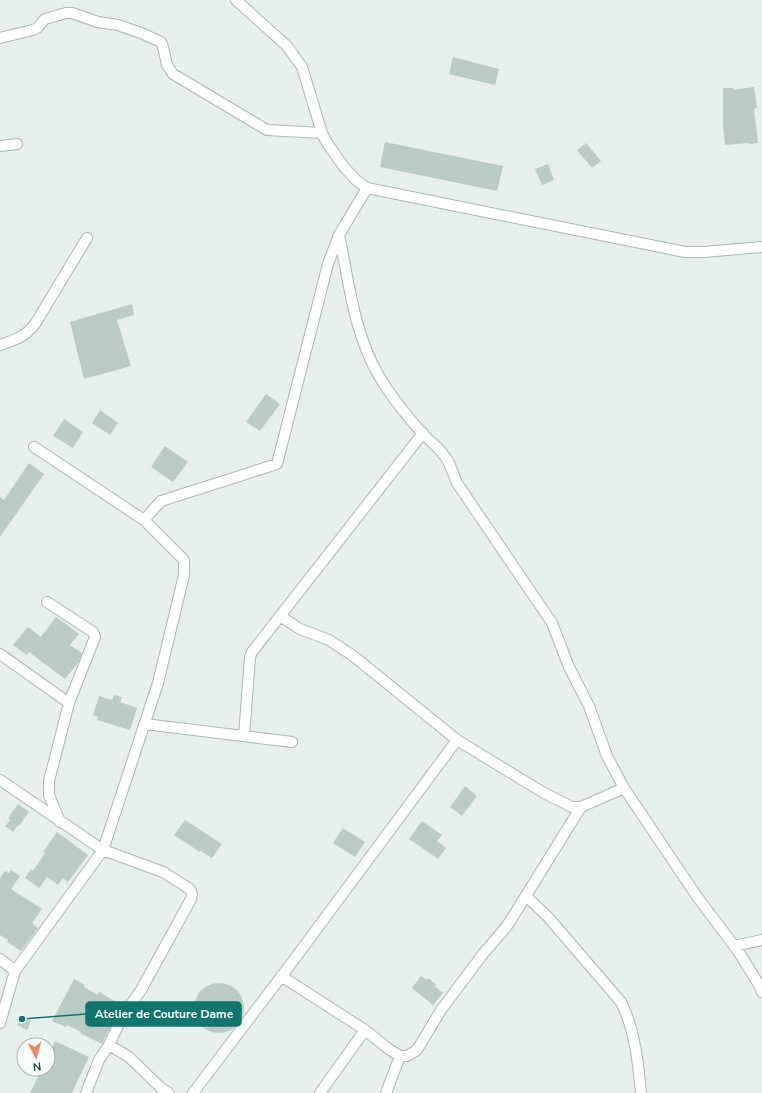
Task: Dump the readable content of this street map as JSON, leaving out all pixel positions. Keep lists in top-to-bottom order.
{
  "places": ["Atelier de Couture Dame"],
  "north": "bottom"
}
